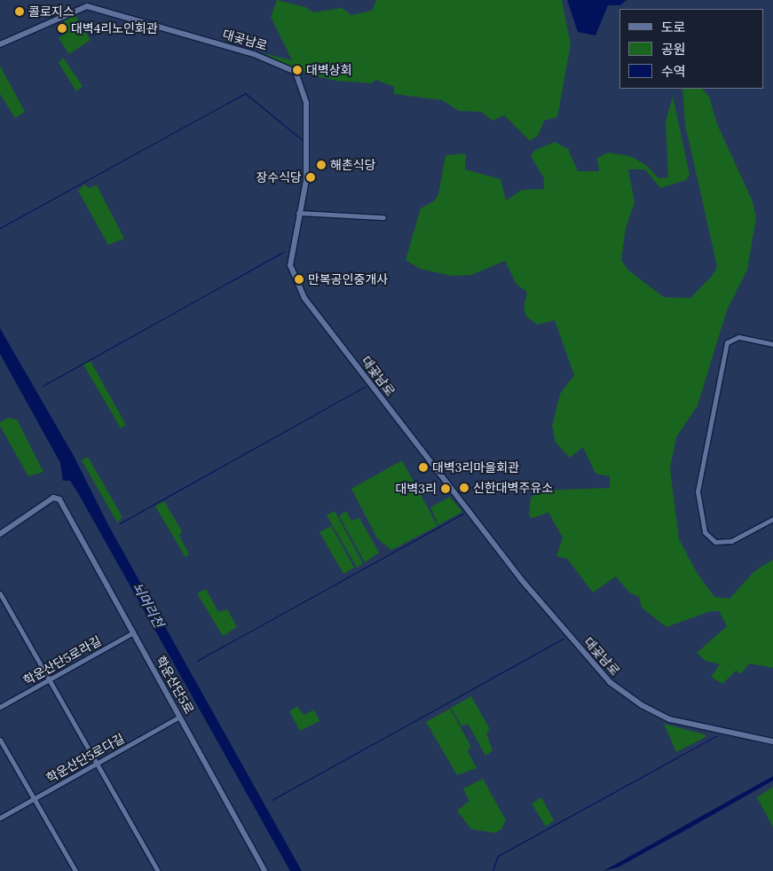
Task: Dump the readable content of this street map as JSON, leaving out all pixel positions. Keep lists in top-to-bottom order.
{
  "streets": {
    "street": [
      "대곶남로",
      "학운산단5로라길",
      "학운산단5로",
      "학운산단5로다길"
    ]
  },
  "crossings": [
    ["학운산단5로라길", "학운산단5로"],
    ["학운산단5로", "학운산단5로다길"]
  ],
  "water": ["뇌머리천"],
  "places": [
    "콜로지스",
    "대벽4리노인회관",
    "대벽상회",
    "해촌식당",
    "장수식당",
    "만복공인중개사",
    "대벽3리마을회관",
    "신한대벽주유소",
    "대벽3리"
  ],
  "legend": ["도로", "공원", "수역"]
}
